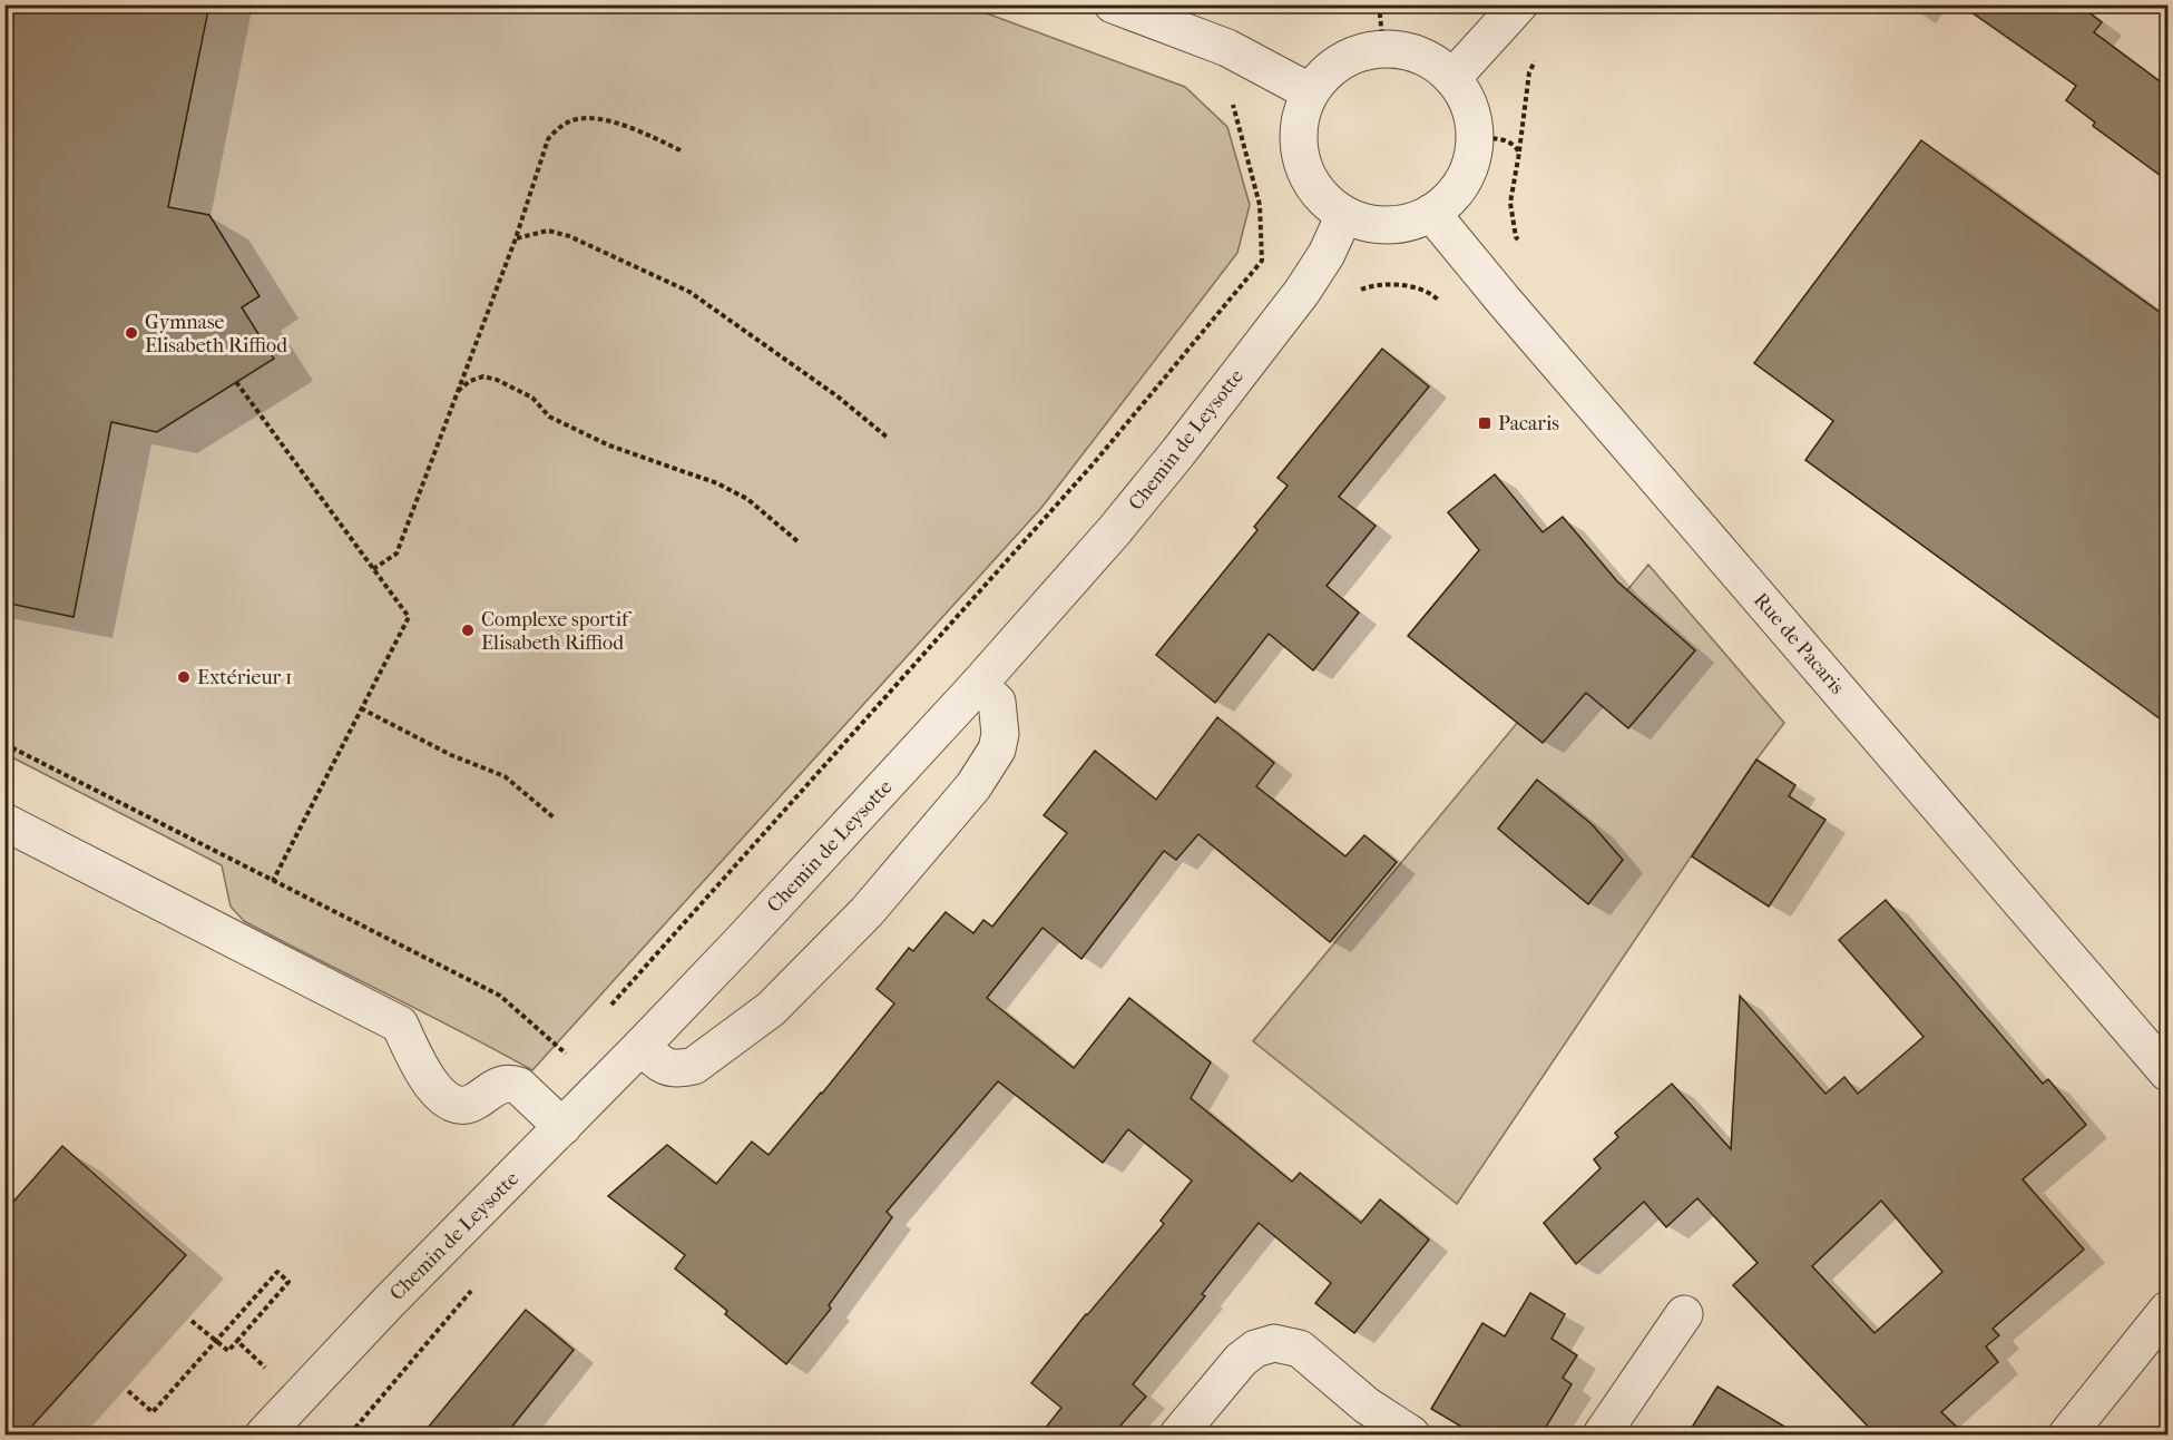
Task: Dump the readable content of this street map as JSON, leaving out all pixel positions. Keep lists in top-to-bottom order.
{
  "streets": {
    "street": ["Chemin de Leysotte", "Rue de Pacaris"]
  },
  "crossings": [
    ["Chemin de Leysotte", "Rue de Pacaris"]
  ],
  "places": {
    "other": ["Gymnase Elisabeth Riffiod", "Complexe sportif Elisabeth Riffiod", "Extérieur 1"],
    "transit": ["Pacaris"]
  }
}
